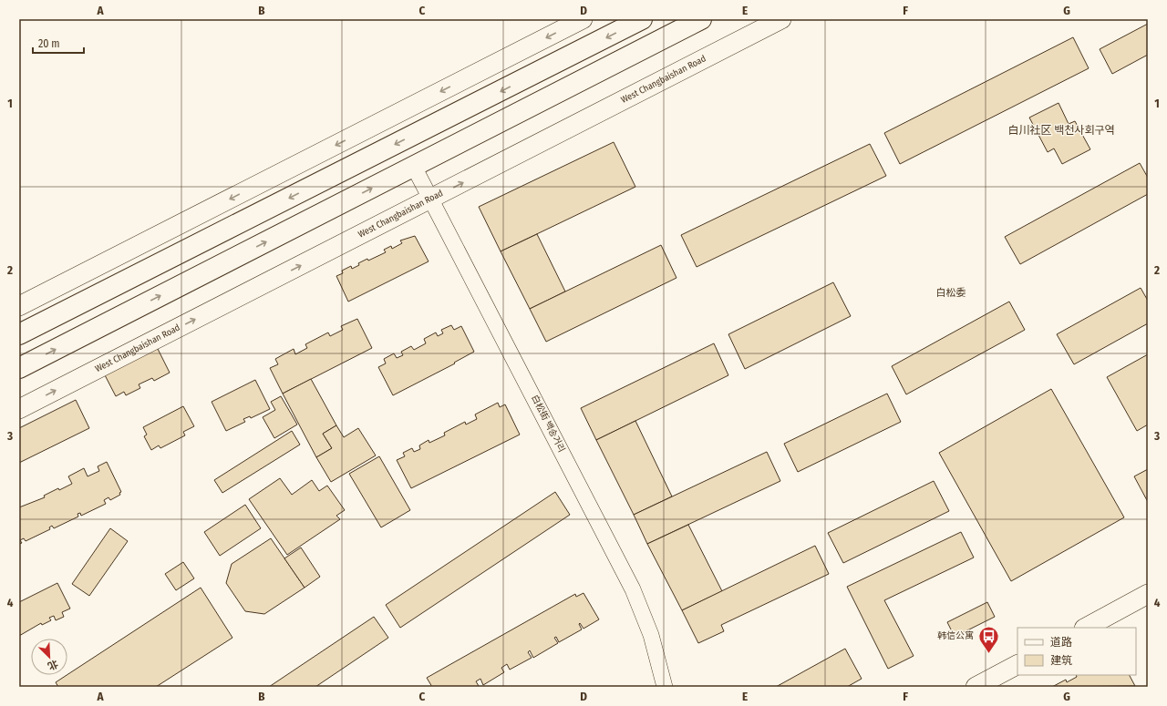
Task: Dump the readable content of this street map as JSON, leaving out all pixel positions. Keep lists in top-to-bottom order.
{
  "streets": {
    "street": ["West Changbaishan Road", "白松街 백송거리"]
  },
  "crossings": [
    ["West Changbaishan Road", "白松街 백송거리"]
  ],
  "districts": ["白川社区 백천사회구역", "白松委"],
  "places": {
    "bus stop": ["韩信公寓"]
  },
  "legend": ["道路", "建筑"],
  "scale_bar": "20 m",
  "north": "bottom right",
  "grid": {
    "columns": [
      "A",
      "B",
      "C",
      "D",
      "E",
      "F",
      "G"
    ],
    "rows": [
      "1",
      "2",
      "3",
      "4"
    ]
  }
}
